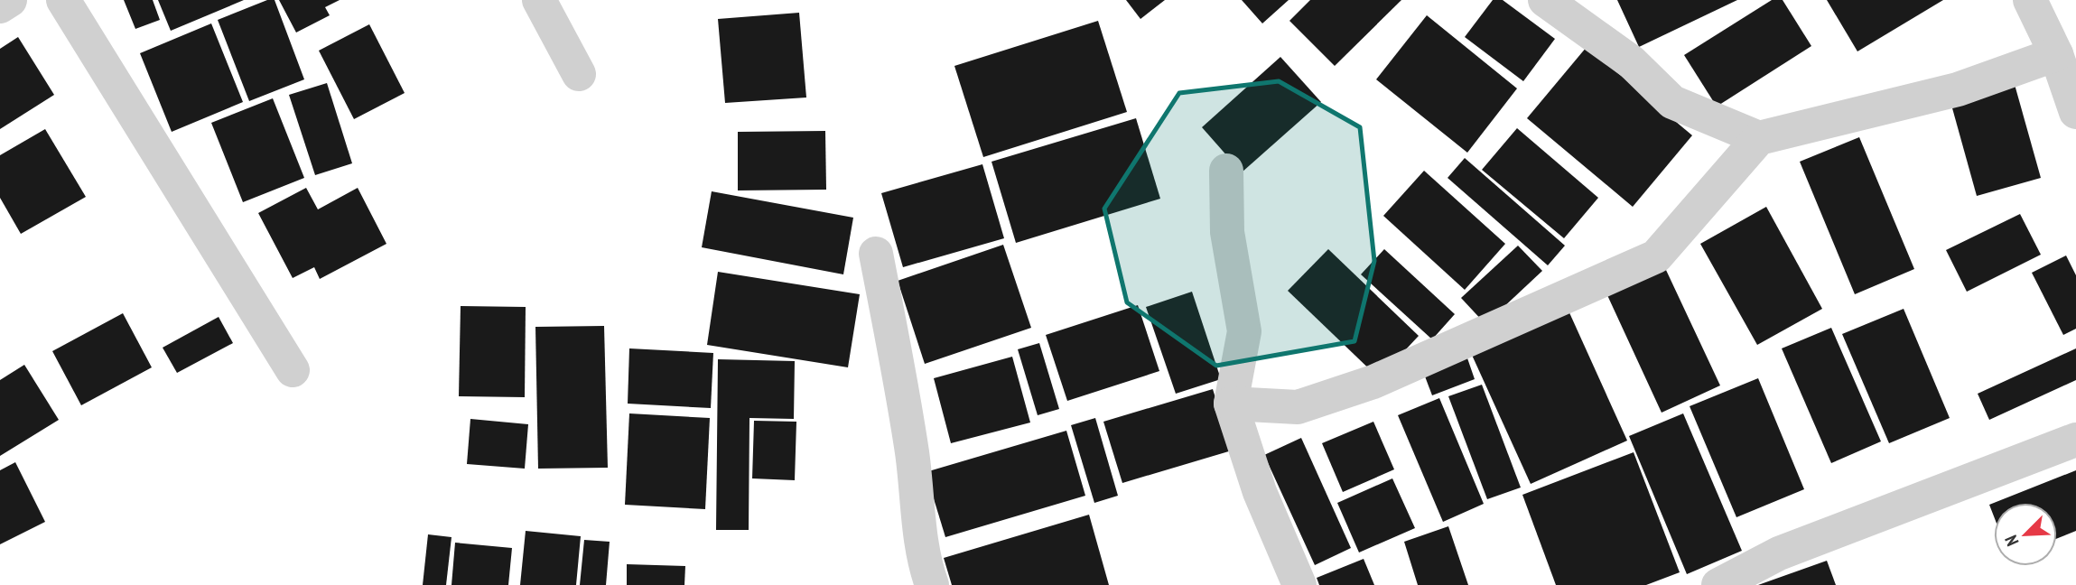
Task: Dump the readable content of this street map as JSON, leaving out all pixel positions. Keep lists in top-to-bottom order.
{
  "north": "bottom left"
}
